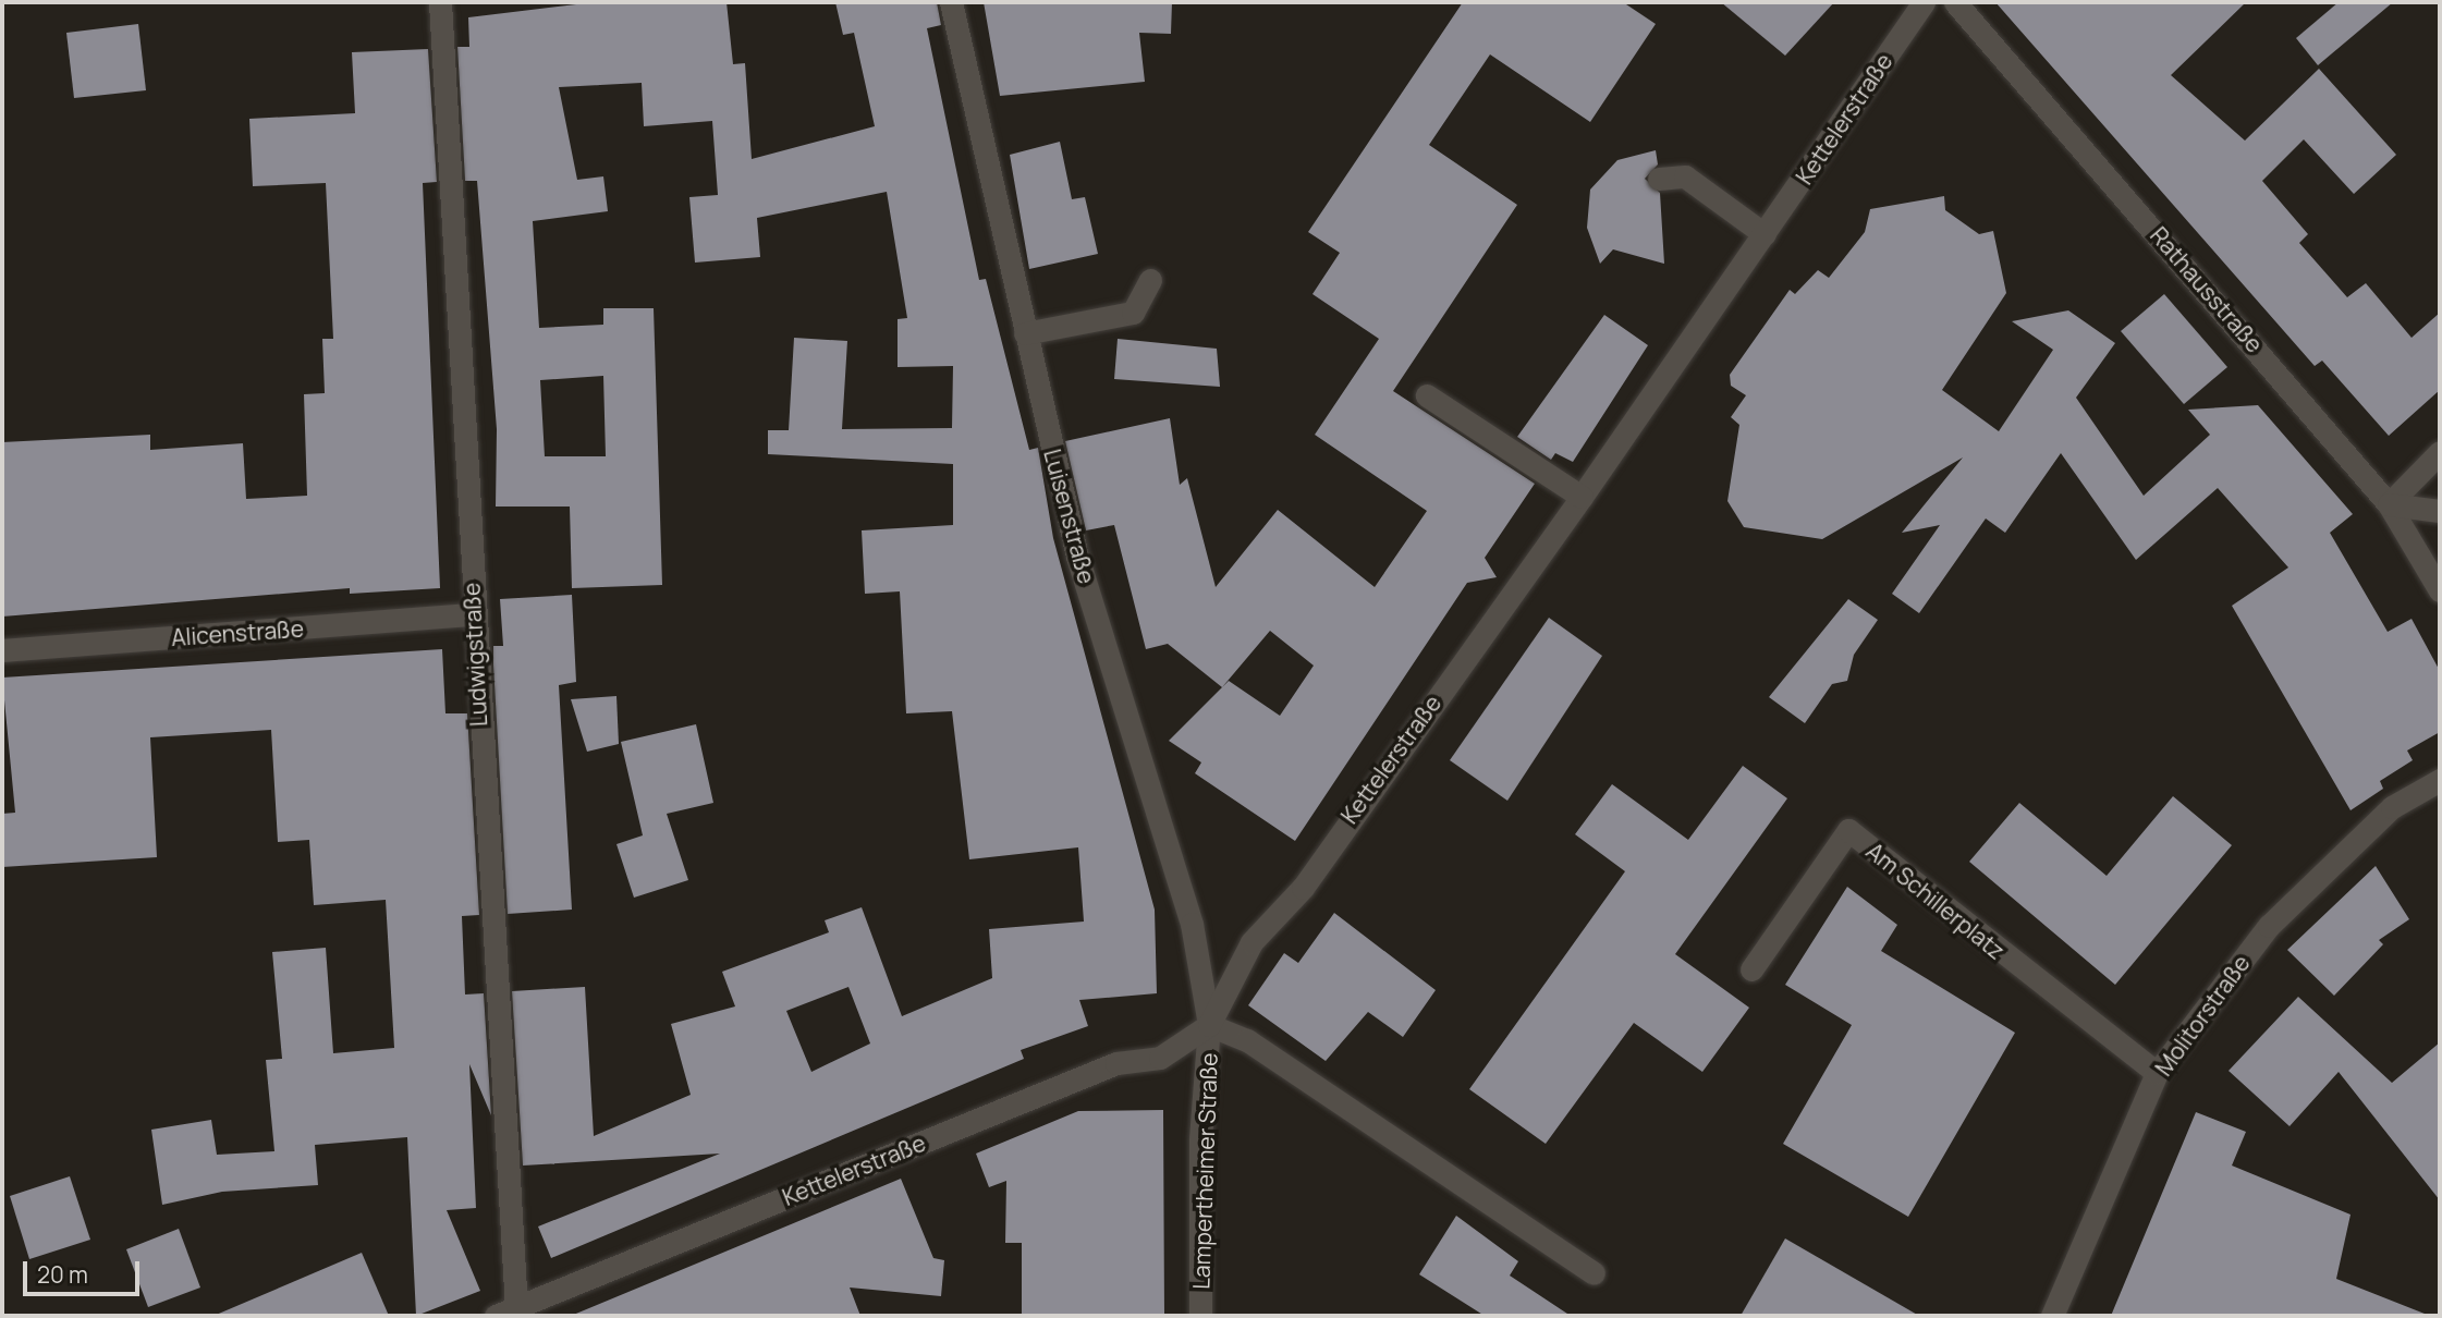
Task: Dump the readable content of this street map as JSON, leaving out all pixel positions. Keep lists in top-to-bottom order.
{
  "streets": {
    "street": [
      "Kettelerstraße",
      "Rathausstraße",
      "Luisenstraße",
      "Alicenstraße",
      "Ludwigstraße",
      "Am Schillerplatz",
      "Molitorstraße",
      "Lampertheimer Straße"
    ]
  },
  "crossings": [
    ["Kettelerstraße", "Luisenstraße"],
    ["Kettelerstraße", "Ludwigstraße"],
    ["Kettelerstraße", "Lampertheimer Straße"],
    ["Luisenstraße", "Lampertheimer Straße"],
    ["Alicenstraße", "Ludwigstraße"],
    ["Am Schillerplatz", "Molitorstraße"]
  ],
  "scale_bar": "20 m"
}
